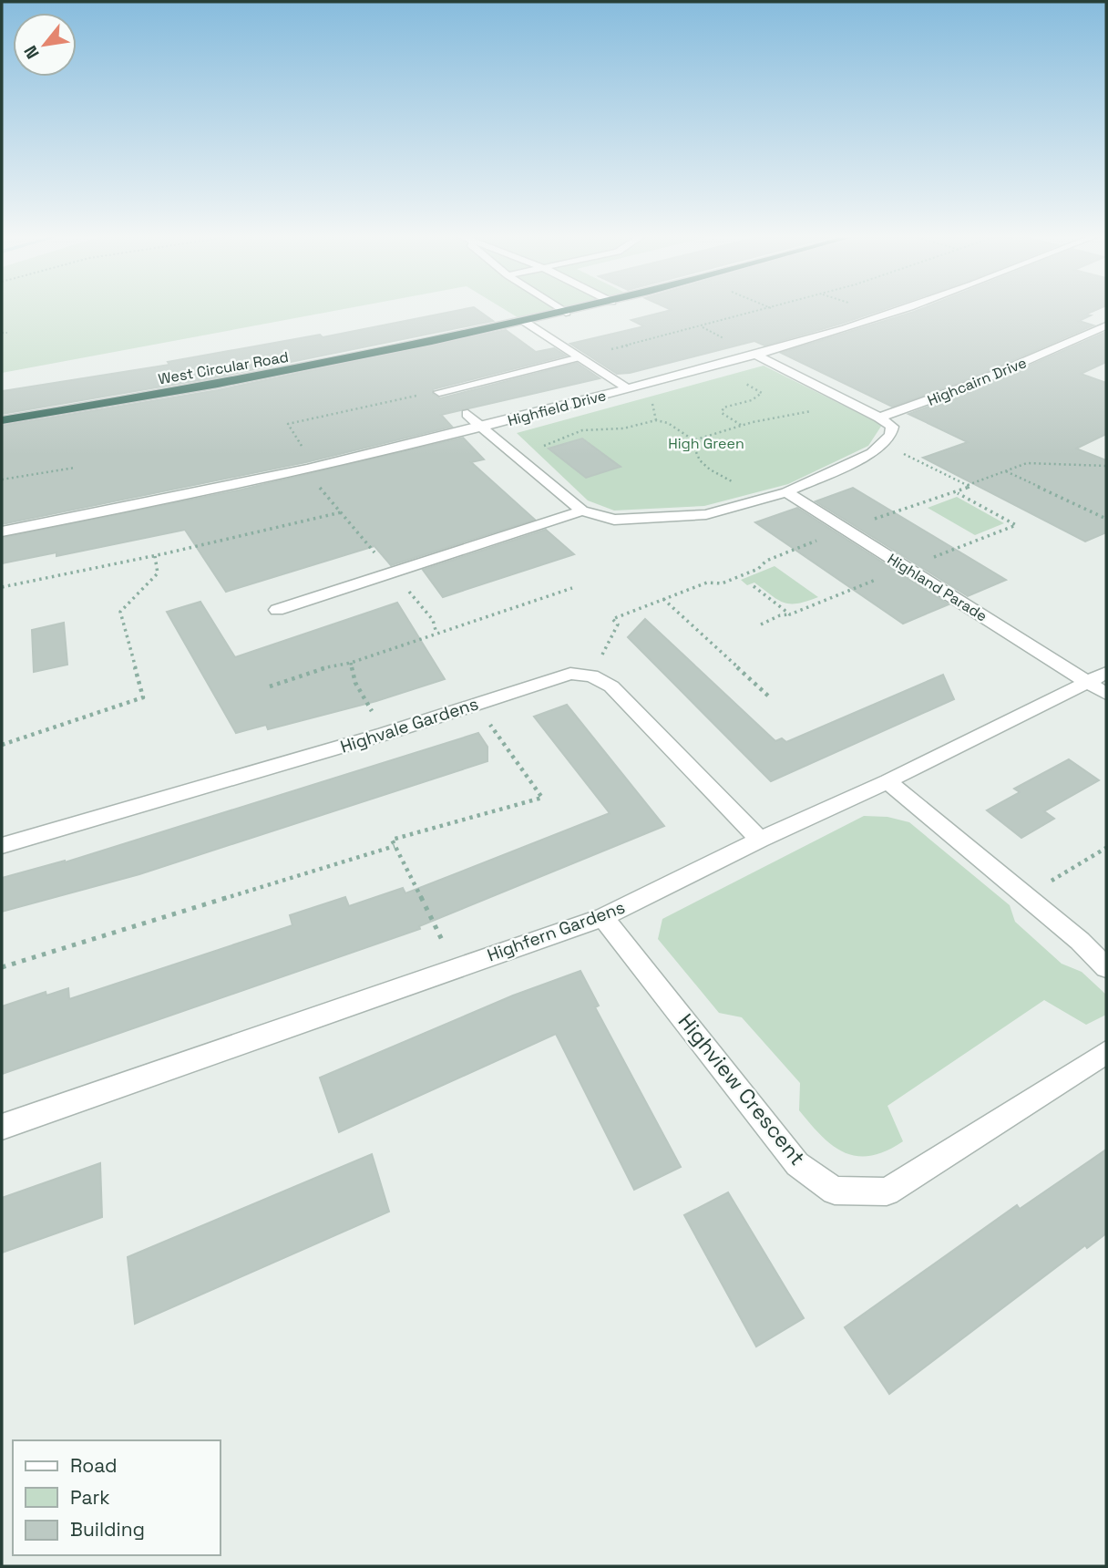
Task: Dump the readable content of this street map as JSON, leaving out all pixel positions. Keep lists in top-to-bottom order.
{
  "streets": {
    "highway": ["West Circular Road"],
    "street": [
      "Highcairn Drive",
      "Highfield Drive",
      "Highland Parade",
      "Highvale Gardens",
      "Highfern Gardens",
      "Highview Crescent"
    ]
  },
  "crossings": [
    ["Highland Parade", "Highfern Gardens"],
    ["Highfern Gardens", "Highview Crescent"]
  ],
  "parks": ["High Green"],
  "legend": ["Road", "Park", "Building"],
  "north": "bottom left"
}
